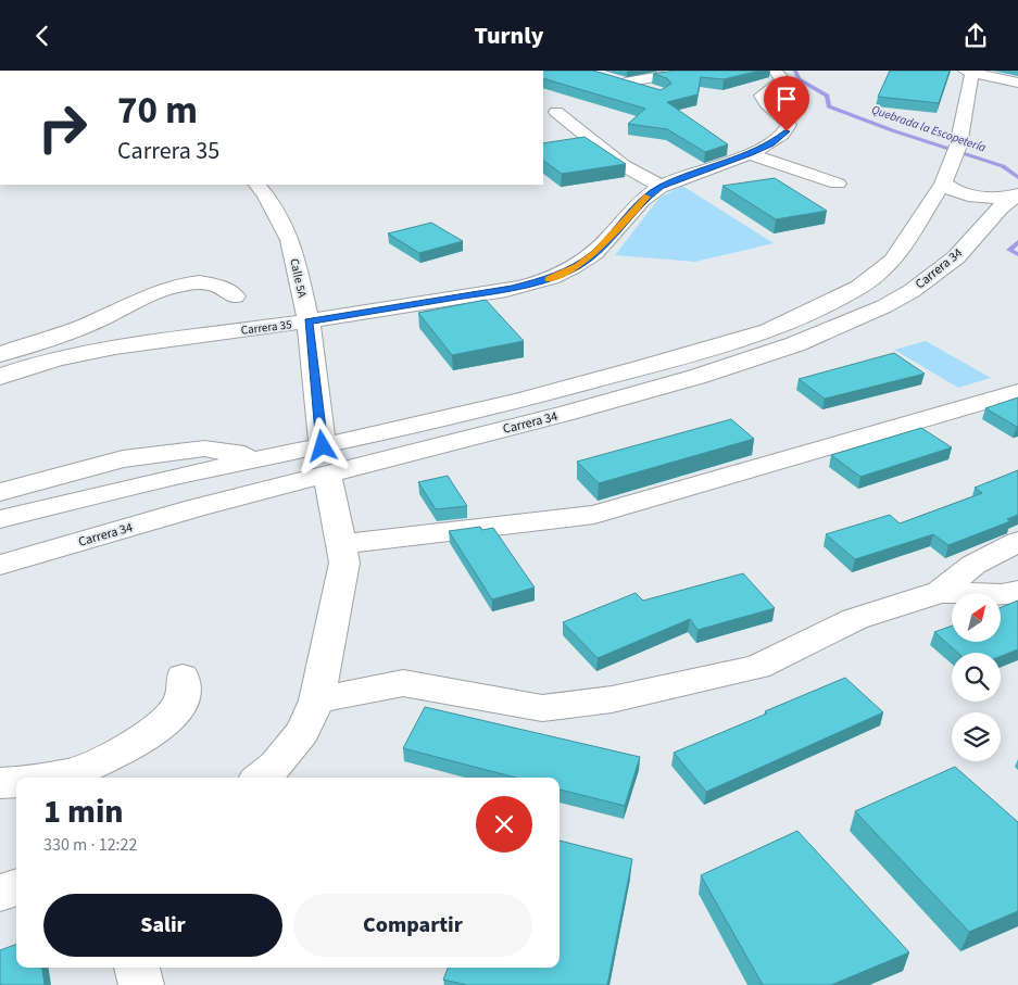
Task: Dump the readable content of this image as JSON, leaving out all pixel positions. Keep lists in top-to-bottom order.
{
  "streets": {
    "street": ["Carrera 34", "Calle 5A", "Carrera 35"]
  },
  "crossings": [
    ["Carrera 34", "Calle 5A"],
    ["Calle 5A", "Carrera 35"]
  ],
  "water": ["Quebrada la Escopetería"],
  "north": "top right",
  "page": {
    "header": "Turnly",
    "turn": ["70 m", "Carrera 35"],
    "heading": ["1 min", "330 m · 12:22"],
    "buttons": ["Salir", "Compartir"]
  }
}
